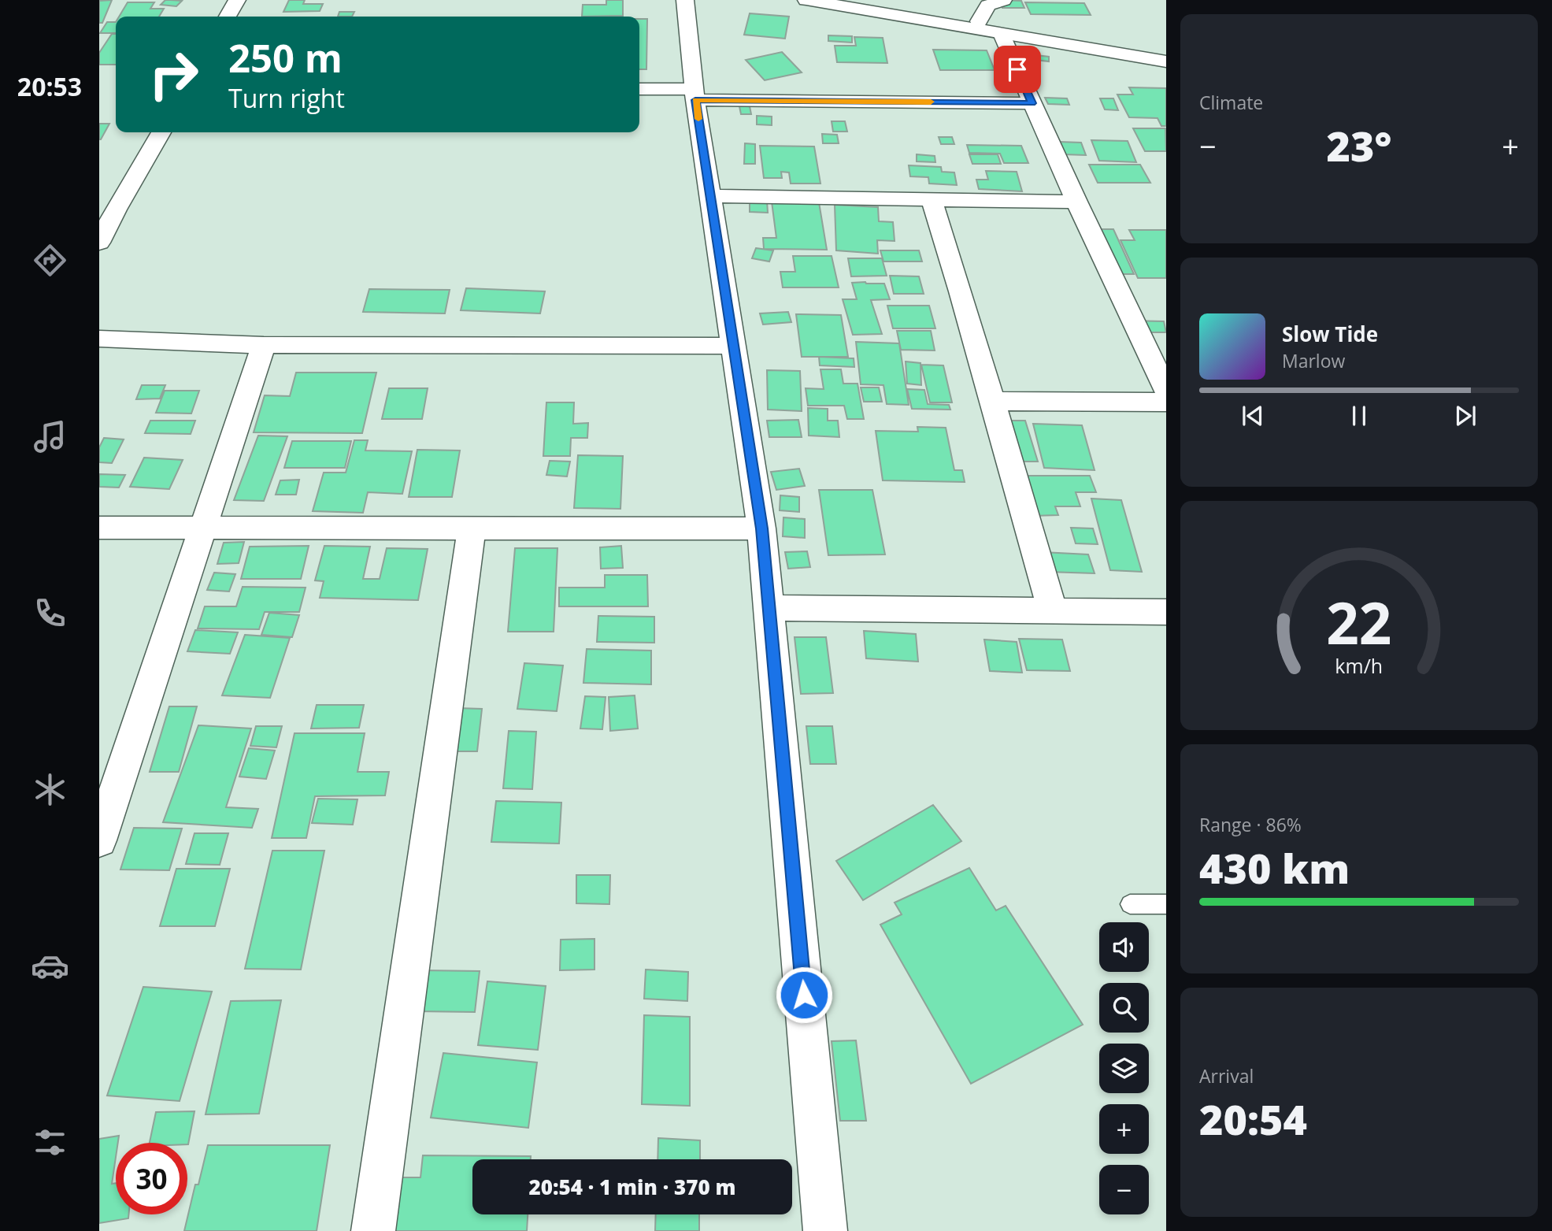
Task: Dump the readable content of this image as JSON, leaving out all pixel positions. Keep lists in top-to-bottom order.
{
  "page": {
    "tabs": "20:53",
    "tile": [
      "Climate",
      ["Range · 86%", "430 km"],
      ["Arrival", "20:54"]
    ],
    "turn": ["250 m", "Turn right"],
    "heat": ["−", "23°", "+"],
    "song": ["Slow Tide", "Marlow"],
    "map_buttons": ["+", "−"],
    "limit": "30",
    "trip": "20:54 · 1 min · 370 m",
    "gauge": ["22", "km/h"]
  }
}
